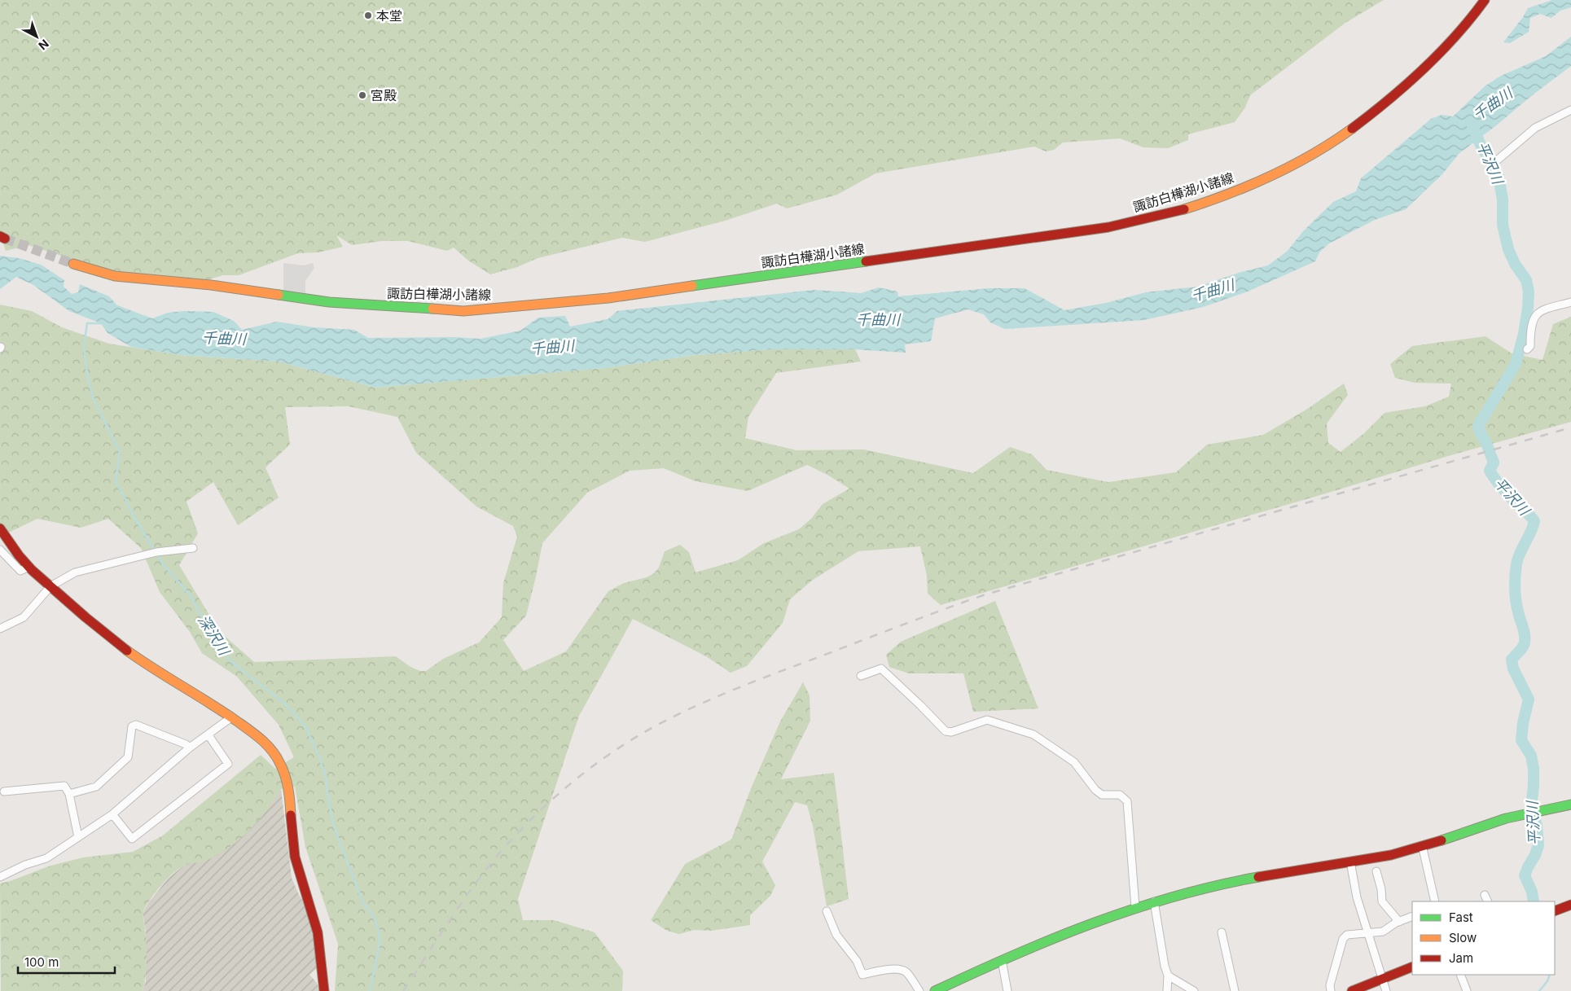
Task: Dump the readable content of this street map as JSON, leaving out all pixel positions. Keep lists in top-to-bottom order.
{
  "streets": {
    "main road": ["諏訪白樺湖小諸線"]
  },
  "water": ["千曲川", "平沢川", "深沢川"],
  "places": ["本堂", "宮殿"],
  "legend": ["Fast", "Slow", "Jam"],
  "scale_bar": "100 m",
  "north": "bottom right"
}
